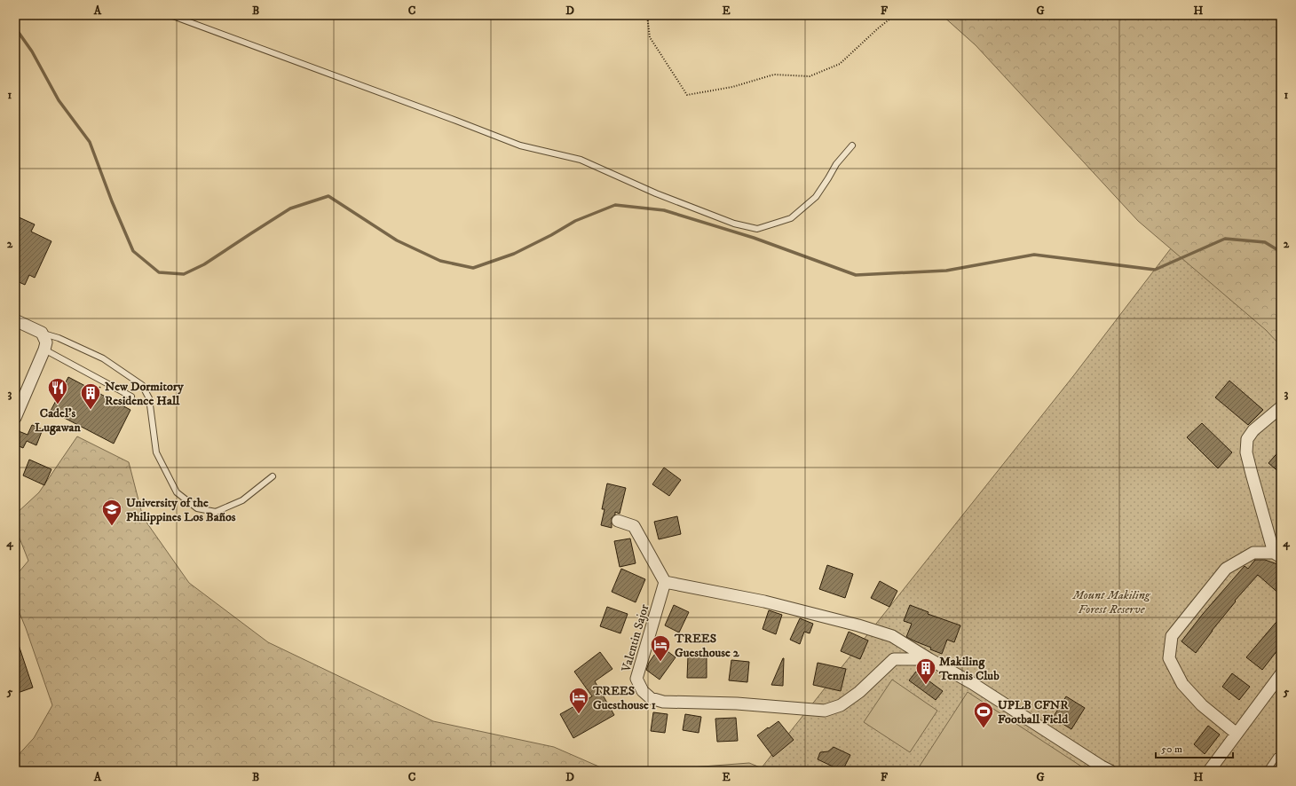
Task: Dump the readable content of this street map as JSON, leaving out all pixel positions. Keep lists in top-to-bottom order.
{
  "streets": {
    "street": ["Valentin Sajor"]
  },
  "parks": ["Mount Makiling Forest Reserve"],
  "places": {
    "restaurant": ["Cadel's Lugawan"],
    "building": ["New Dormitory Residence Hall", "Makiling Tennis Club"],
    "school or university": ["University of the Philippines Los Baños"],
    "hotel": ["TREES Guesthouse 2", "TREES Guesthouse 1"],
    "sports": ["UPLB CFNR Football Field"]
  },
  "scale_bar": "50 m",
  "grid": {
    "columns": [
      "A",
      "B",
      "C",
      "D",
      "E",
      "F",
      "G",
      "H"
    ],
    "rows": [
      "1",
      "2",
      "3",
      "4",
      "5"
    ]
  }
}
